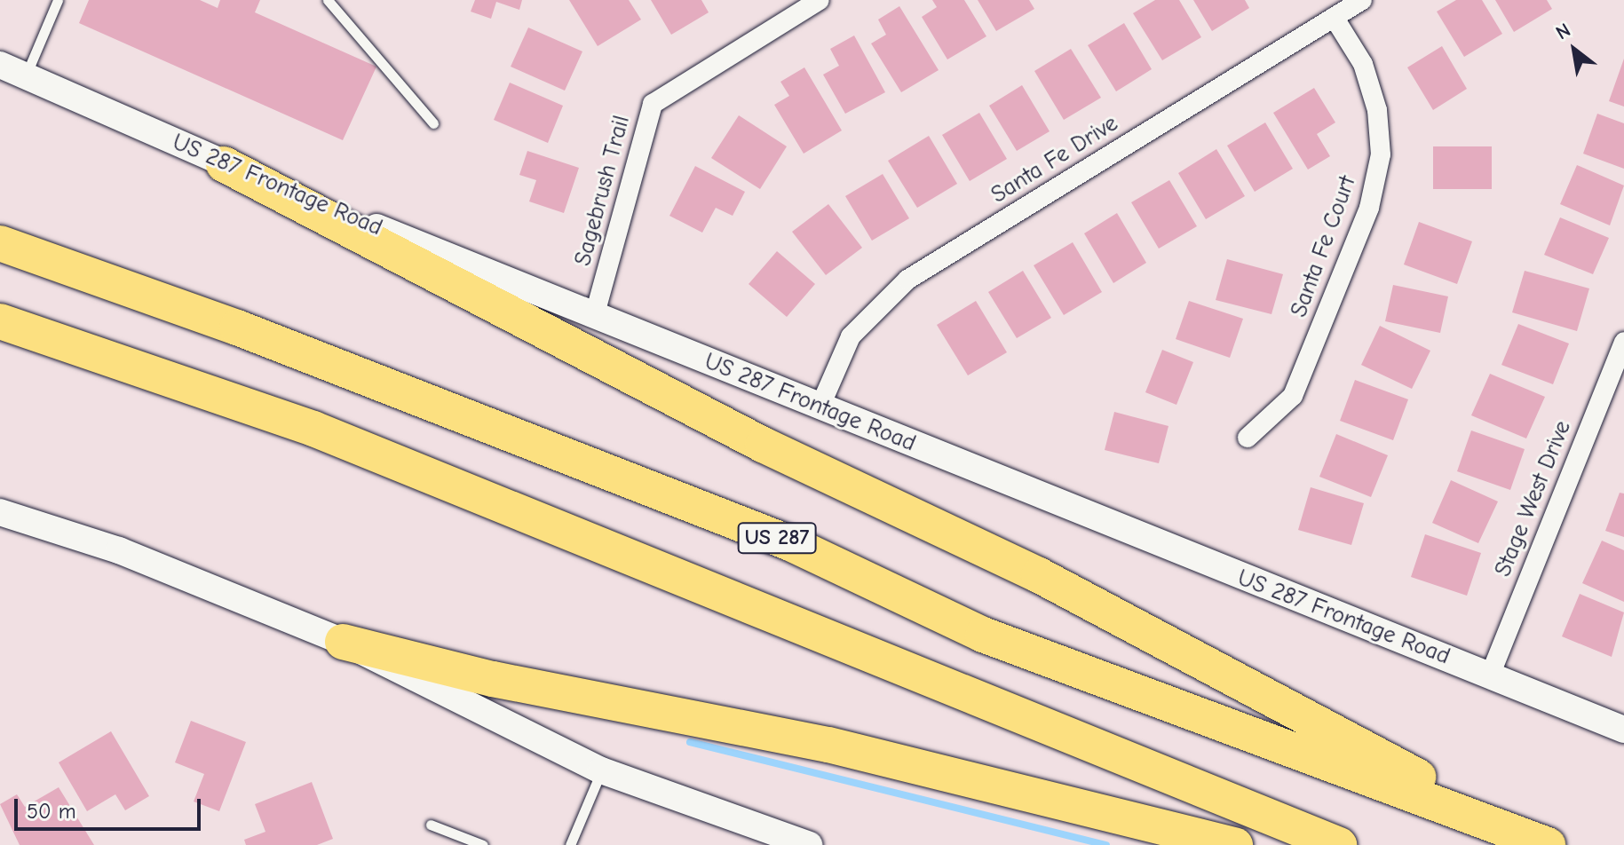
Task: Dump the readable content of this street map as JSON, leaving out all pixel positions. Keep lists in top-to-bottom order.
{
  "streets": {
    "highway": ["US 287"],
    "main road": ["US 287 Frontage Road"],
    "street": [
      "Santa Fe Drive",
      "Sagebrush Trail",
      "Santa Fe Court",
      "Stage West Drive"
    ]
  },
  "crossings": [
    ["Santa Fe Drive", "US 287 Frontage Road"],
    ["Santa Fe Drive", "Santa Fe Court"],
    ["US 287 Frontage Road", "Sagebrush Trail"],
    ["US 287 Frontage Road", "Stage West Drive"]
  ],
  "scale_bar": "50 m",
  "north": "top left"
}
